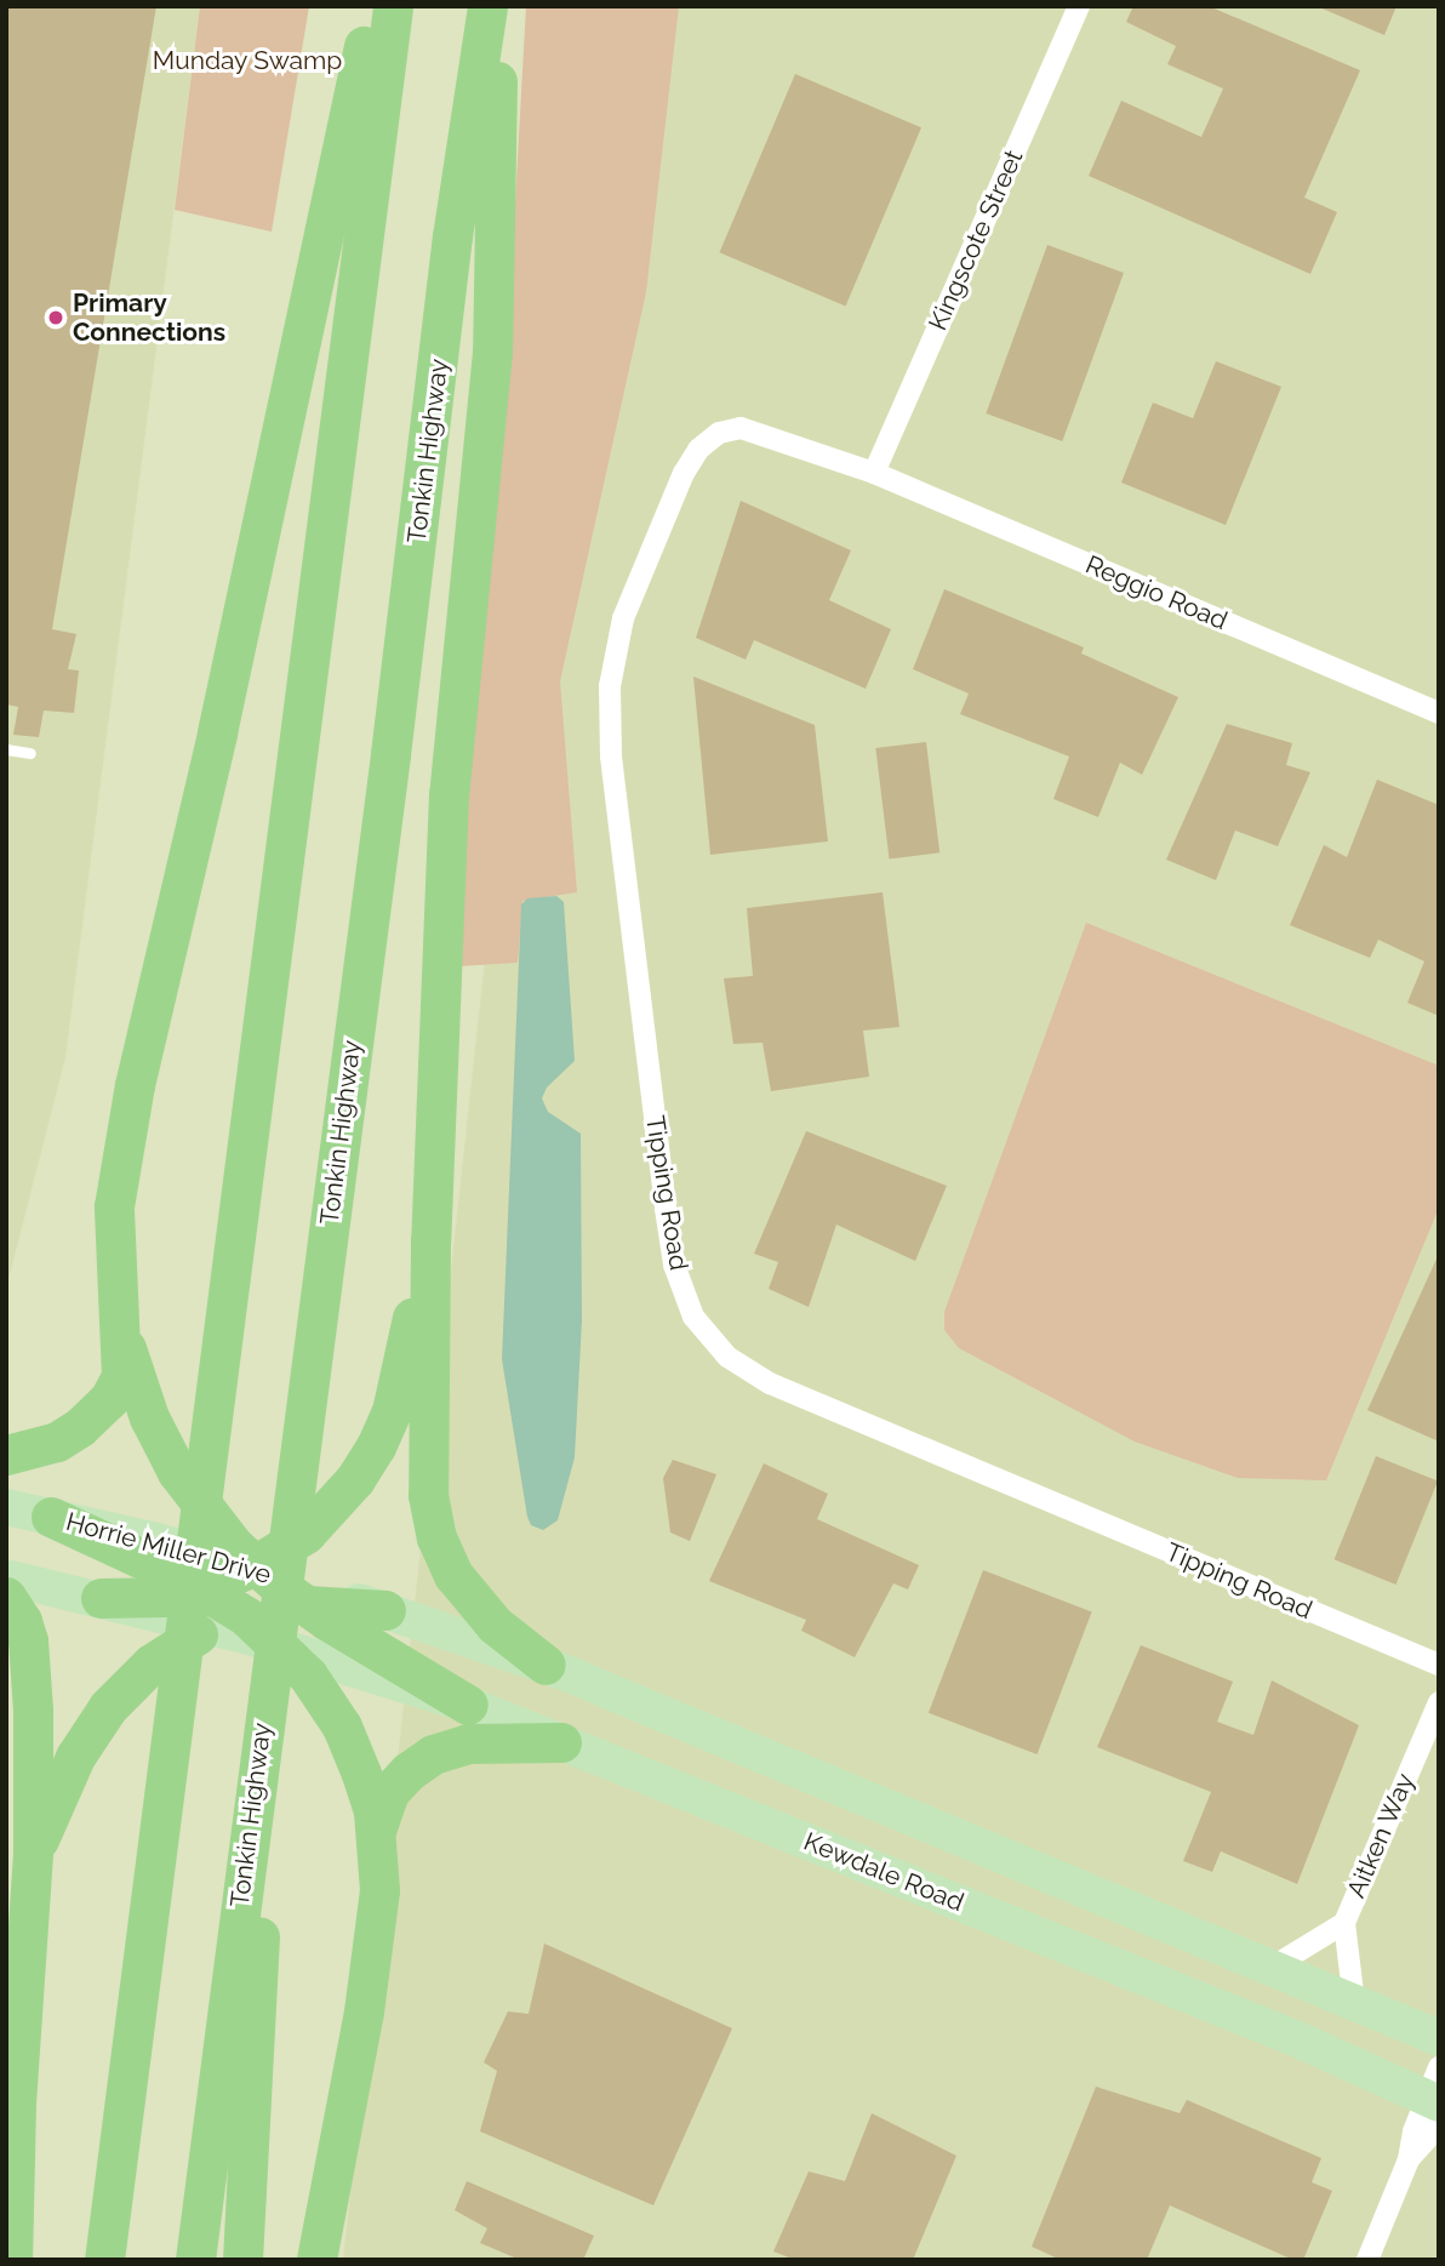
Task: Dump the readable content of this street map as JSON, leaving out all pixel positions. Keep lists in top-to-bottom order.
{
  "streets": {
    "highway": ["Tonkin Highway"],
    "main road": ["Horrie Miller Drive", "Kewdale Road"],
    "street": [
      "Kingscote Street",
      "Reggio Road",
      "Tipping Road",
      "Aitken Way"
    ]
  },
  "crossings": [
    ["Kingscote Street", "Reggio Road"],
    ["Kingscote Street", "Tipping Road"],
    ["Reggio Road", "Tipping Road"]
  ],
  "parks": ["Munday Swamp"],
  "places": ["Primary Connections"]
}
